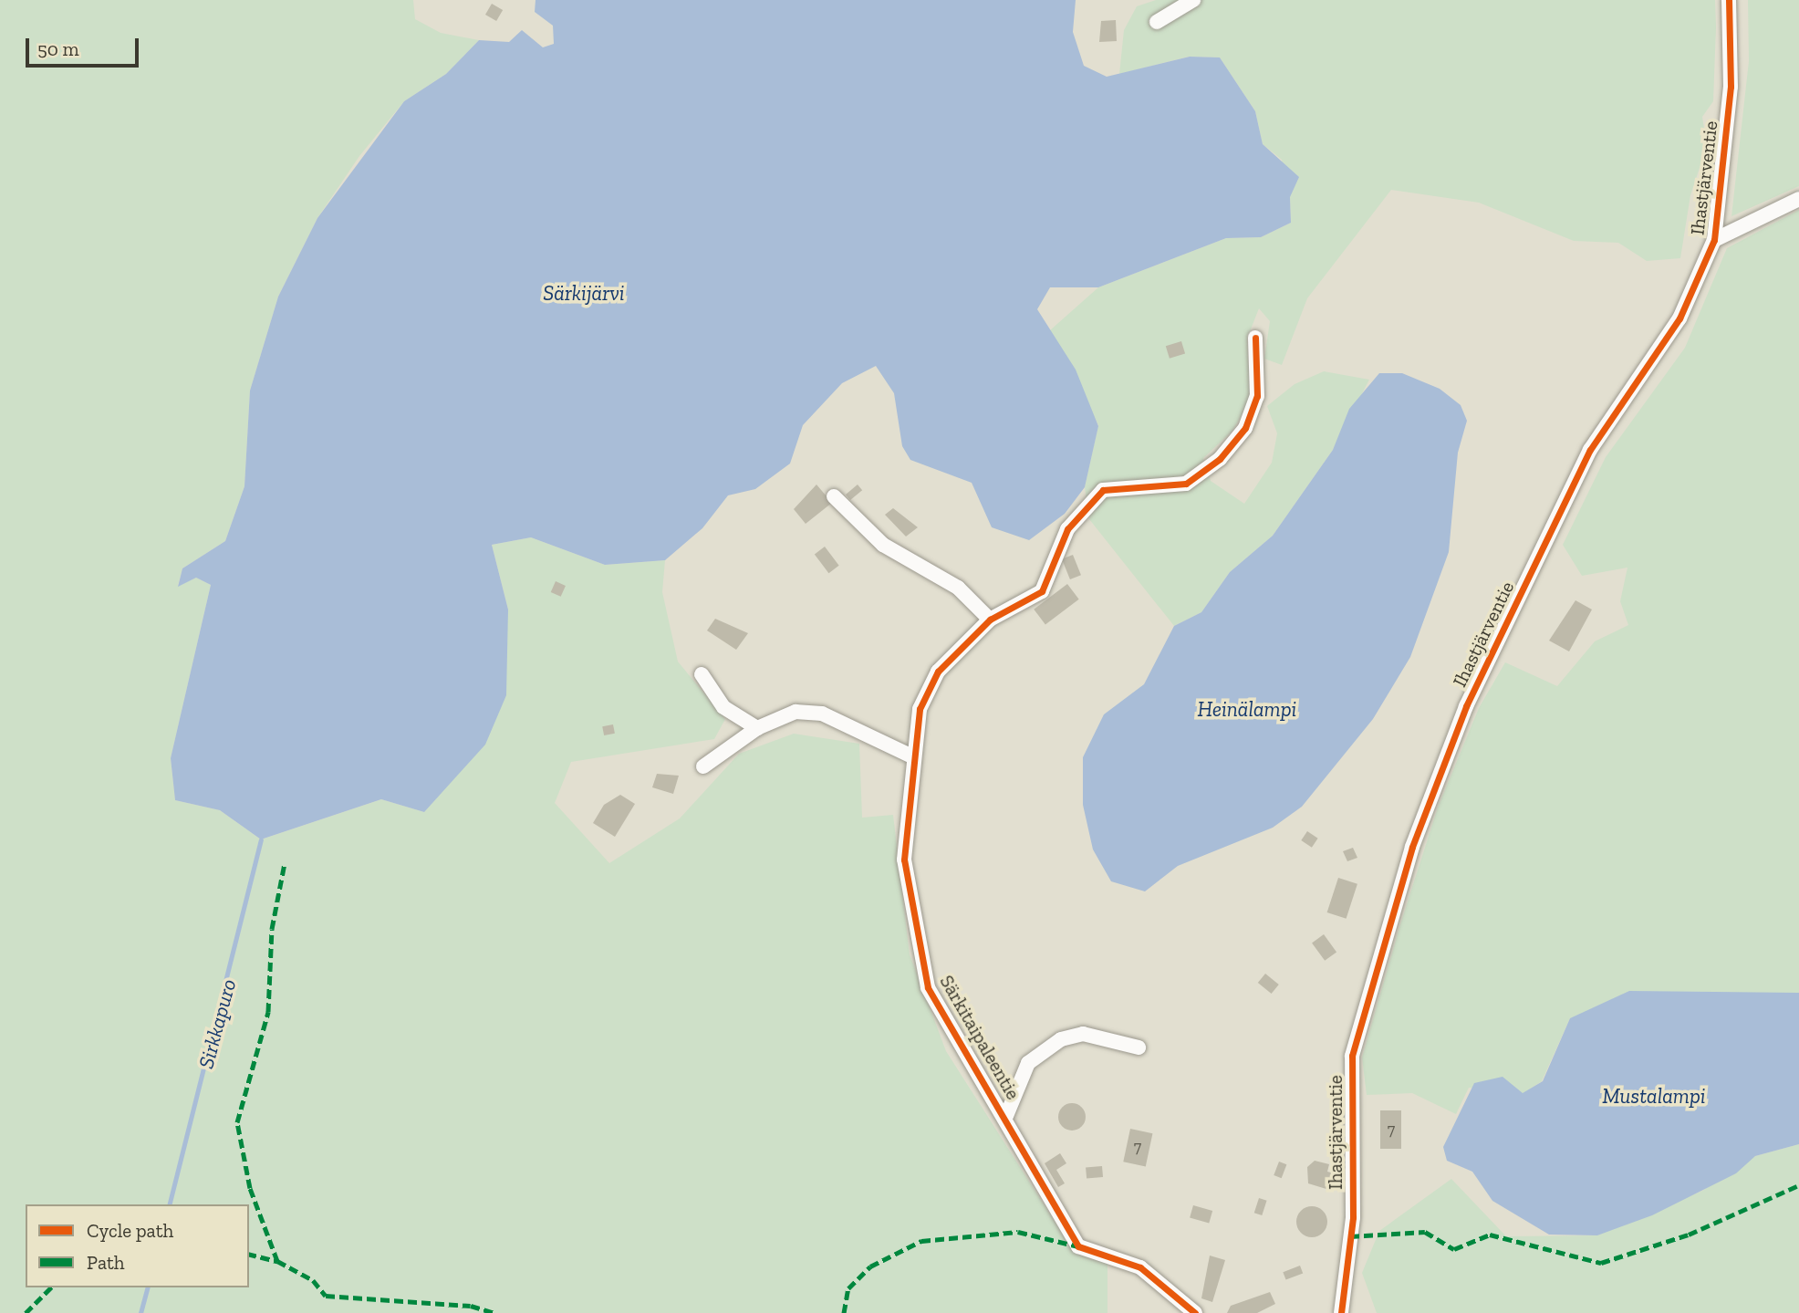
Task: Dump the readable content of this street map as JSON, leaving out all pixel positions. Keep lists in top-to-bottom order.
{
  "streets": {
    "street": ["Ihastjärventie", "Särkitaipaleentie"]
  },
  "water": [
    "Särkijärvi",
    "Heinälampi",
    "Sirkkapuro",
    "Mustalampi"
  ],
  "house_numbers": ["7", "7"],
  "legend": ["Cycle path", "Path"],
  "scale_bar": "50 m"
}
